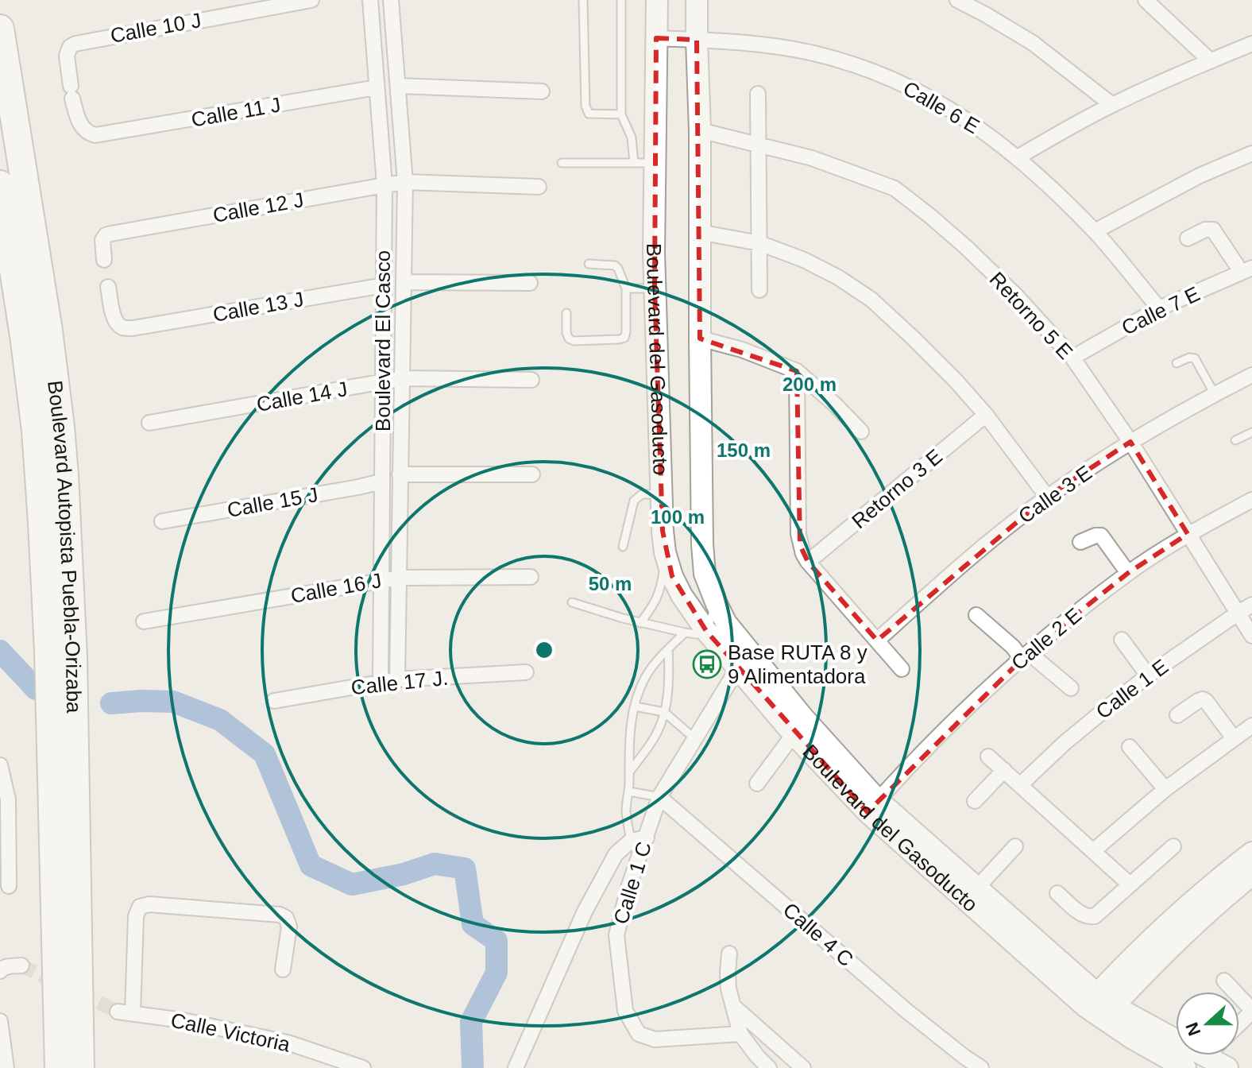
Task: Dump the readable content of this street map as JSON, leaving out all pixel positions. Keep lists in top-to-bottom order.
{
  "streets": {
    "highway": ["Boulevard Autopista Puebla-Orizaba"],
    "street": [
      "Calle 10 J",
      "Calle 6 E",
      "Calle 11 J",
      "Calle 12 J",
      "Calle 13 J",
      "Calle 7 E",
      "Retorno 5 E",
      "Boulevard El Casco",
      "Boulevard del Gasoducto",
      "Calle 14 J",
      "Retorno 3 E",
      "Calle 3 E",
      "Calle 15 J",
      "Calle 16 J",
      "Calle 2 E",
      "Calle 17 J.",
      "Calle 1 E",
      "Calle 1 C",
      "Calle 4 C",
      "Calle Victoria"
    ]
  },
  "crossings": [
    ["Calle 10 J", "Calle 11 J"],
    ["Calle 6 E", "Calle 7 E"],
    ["Calle 6 E", "Boulevard del Gasoducto"],
    ["Calle 11 J", "Boulevard El Casco"],
    ["Calle 12 J", "Boulevard El Casco"],
    ["Calle 13 J", "Boulevard El Casco"],
    ["Calle 7 E", "Retorno 5 E"],
    ["Retorno 5 E", "Boulevard del Gasoducto"],
    ["Retorno 5 E", "Calle 3 E"],
    ["Retorno 5 E", "Calle 2 E"],
    ["Retorno 5 E", "Calle 1 E"],
    ["Boulevard El Casco", "Calle 14 J"],
    ["Boulevard El Casco", "Calle 15 J"],
    ["Boulevard El Casco", "Calle 16 J"],
    ["Boulevard El Casco", "Calle 17 J."],
    ["Boulevard del Gasoducto", "Calle 2 E"],
    ["Boulevard del Gasoducto", "Calle 1 C"],
    ["Calle 1 C", "Calle 4 C"]
  ],
  "places": {
    "bus stop": ["Base RUTA 8 y 9 Alimentadora"]
  },
  "north": "left",
  "rings": [
    "200 m",
    "150 m",
    "100 m",
    "50 m"
  ]
}
